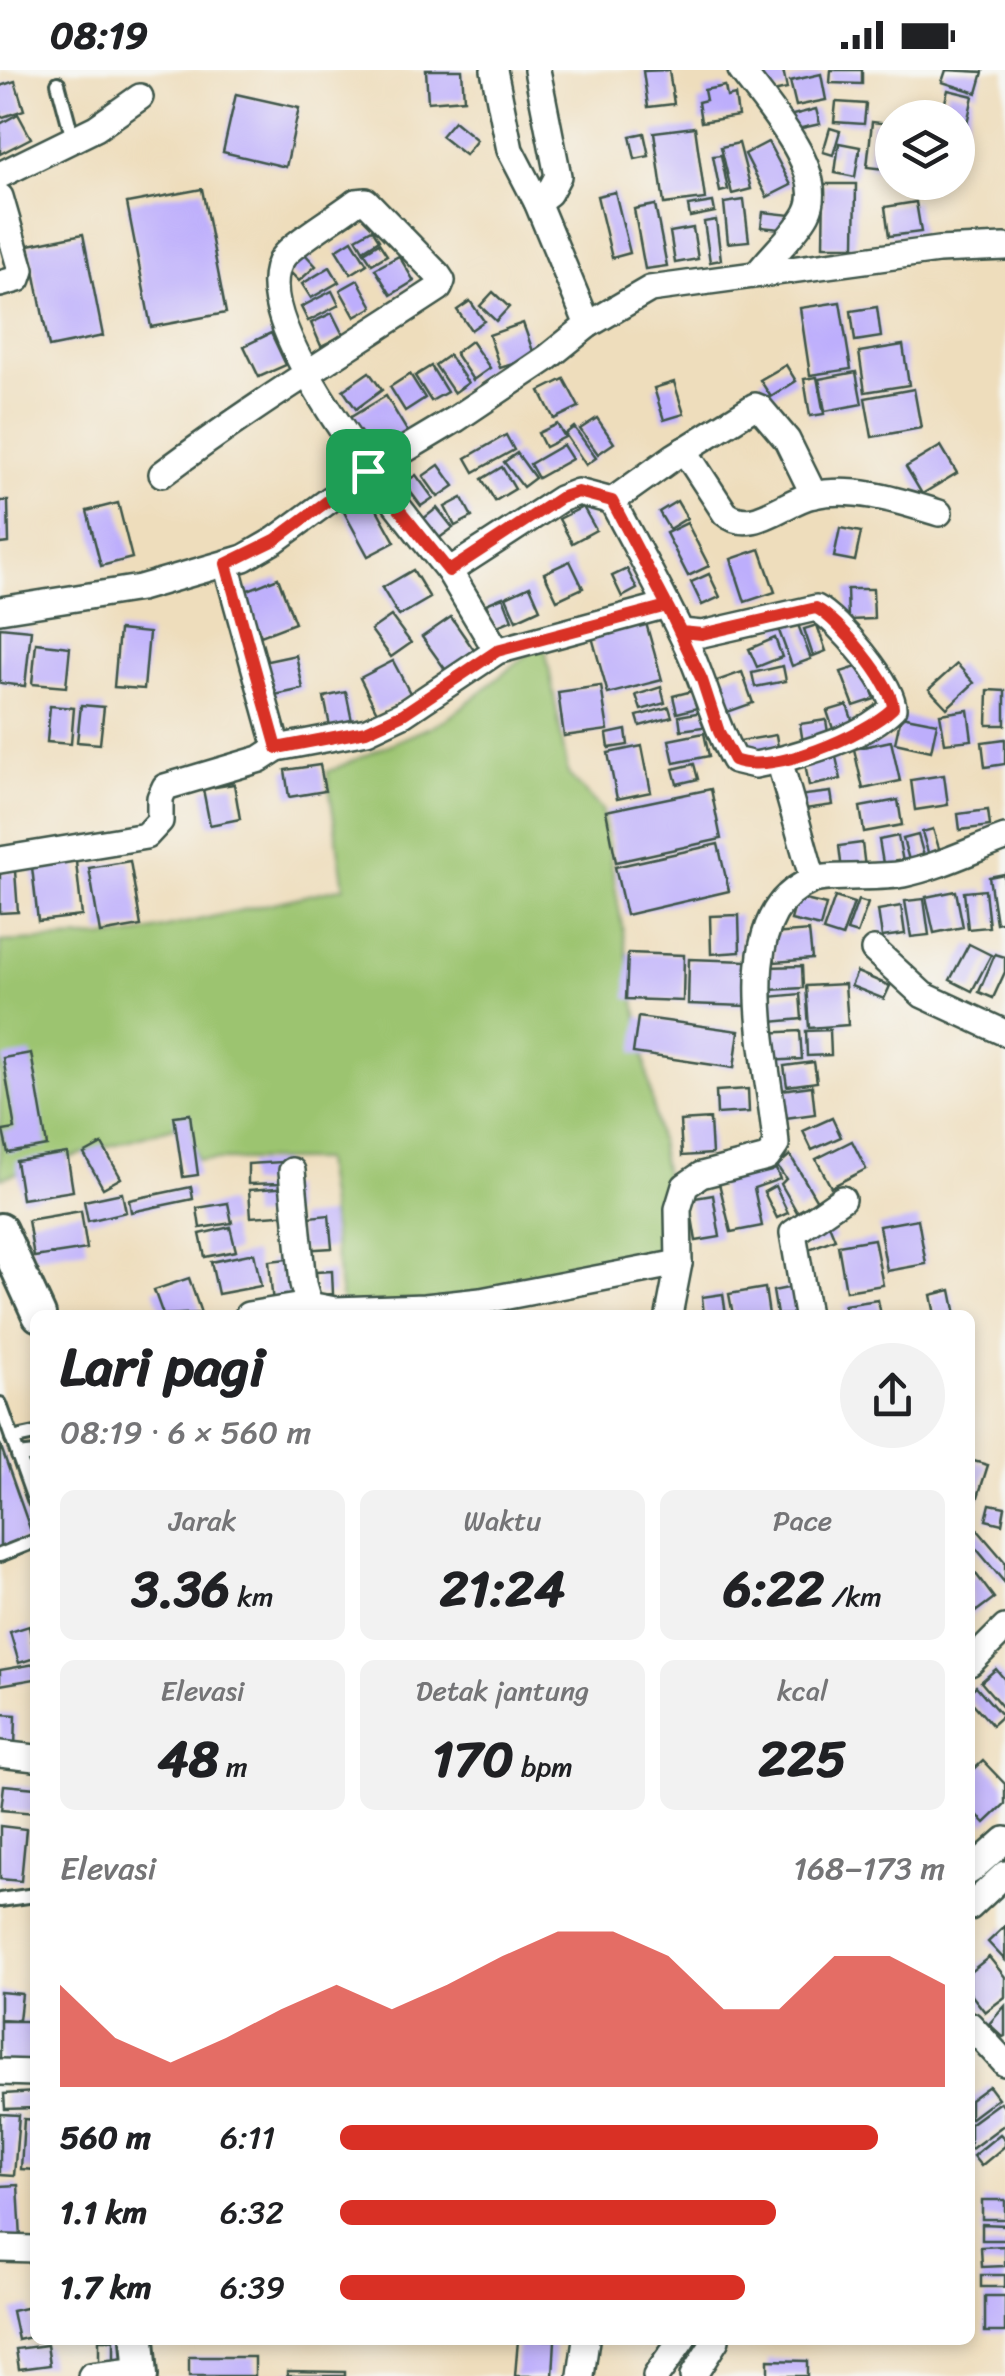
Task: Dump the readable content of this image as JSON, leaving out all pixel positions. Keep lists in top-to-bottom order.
{
  "page": {
    "status": "08:19",
    "heading": ["Lari pagi", "08:19 · 6 × 560 m"],
    "stats": [
      ["Jarak", "3.36 km"],
      ["Waktu", "21:24"],
      ["Pace", "6:22 /km"],
      ["Elevasi", "48 m"],
      ["Detak jantung", "170 bpm"],
      ["kcal", "225"]
    ],
    "chart": ["Elevasi", "168–173 m"],
    "list": [
      {
        "name": "560 m",
        "note": "6:11"
      },
      {
        "name": "1.1 km",
        "note": "6:32"
      },
      {
        "name": "1.7 km",
        "note": "6:39"
      }
    ]
  }
}
